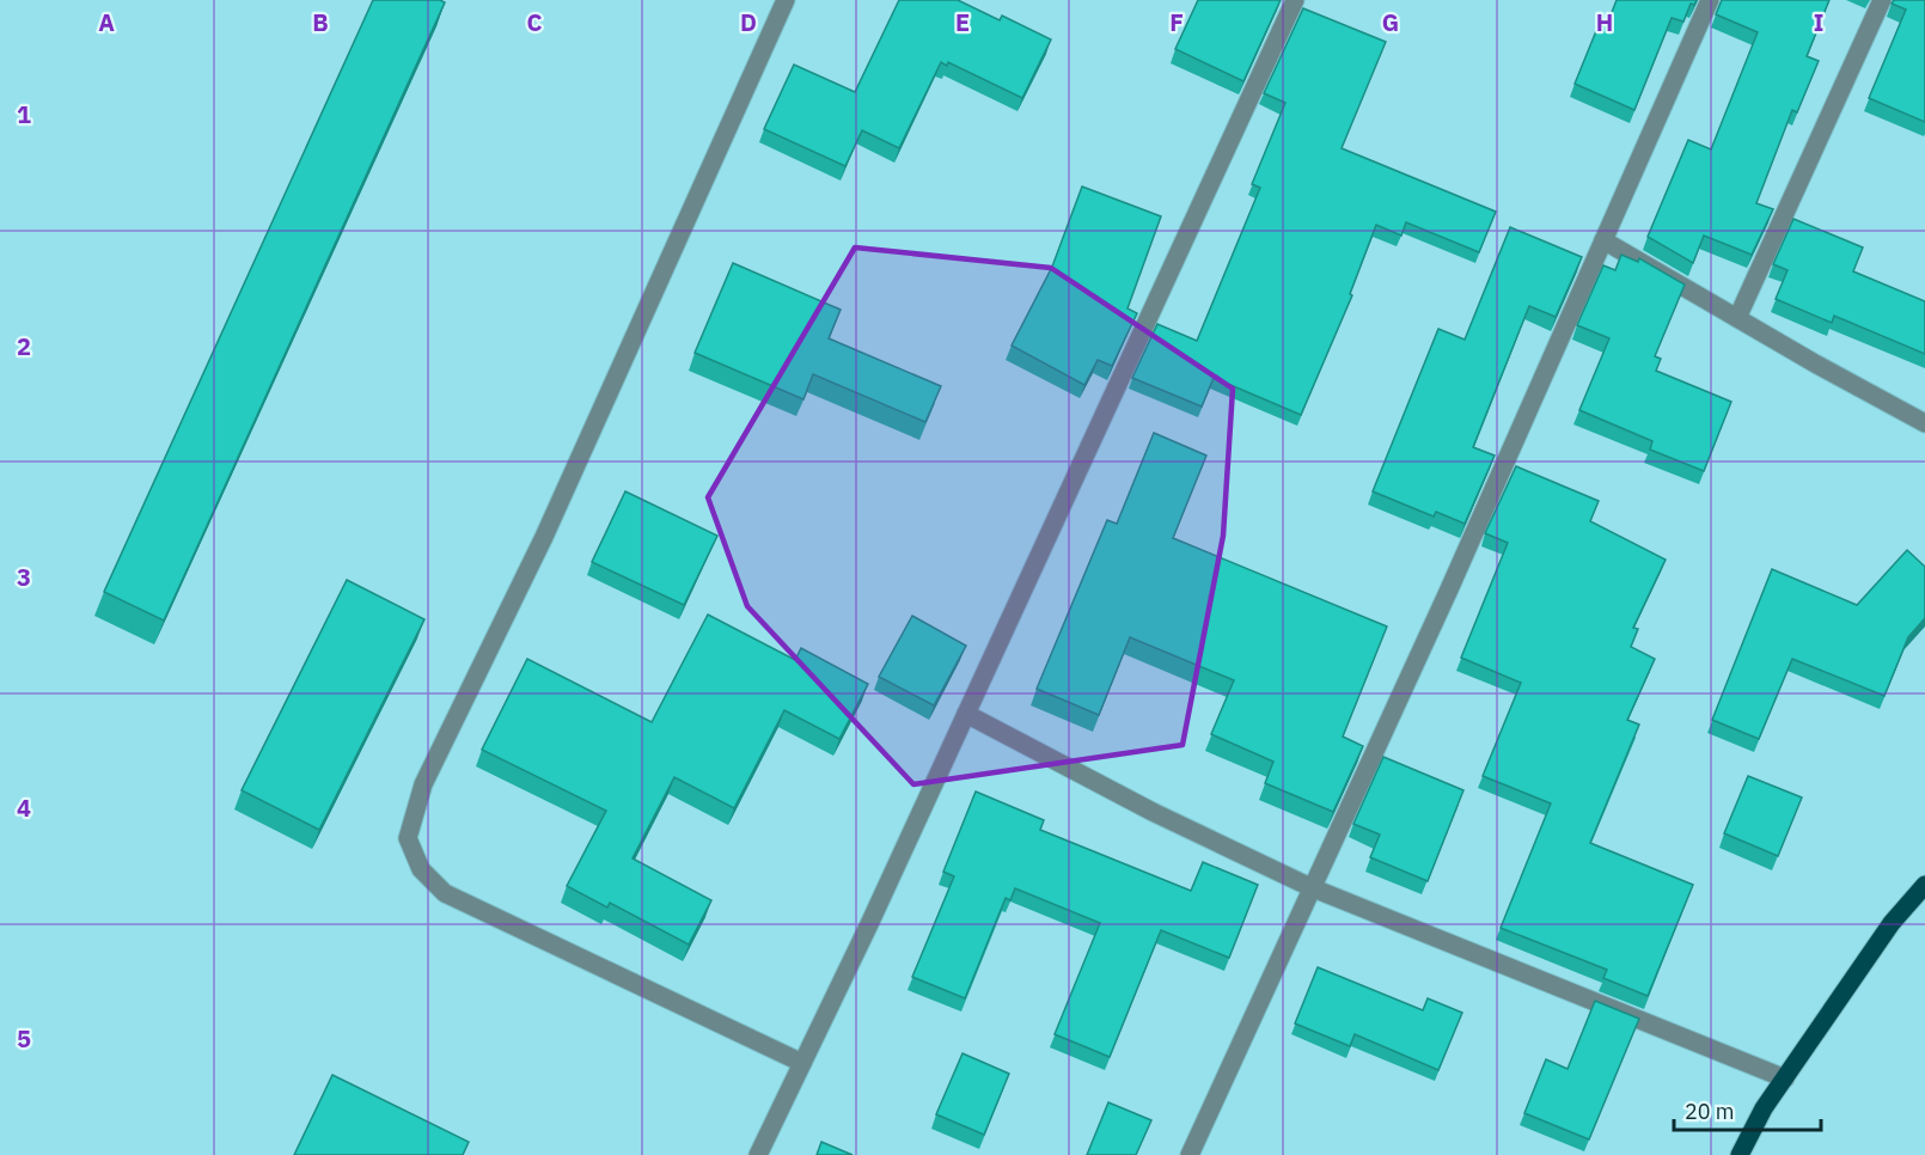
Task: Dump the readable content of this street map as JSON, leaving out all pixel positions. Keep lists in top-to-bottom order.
{
  "scale_bar": "20 m",
  "grid": {
    "columns": [
      "A",
      "B",
      "C",
      "D",
      "E",
      "F",
      "G",
      "H",
      "I"
    ],
    "rows": [
      "1",
      "2",
      "3",
      "4",
      "5"
    ]
  }
}
